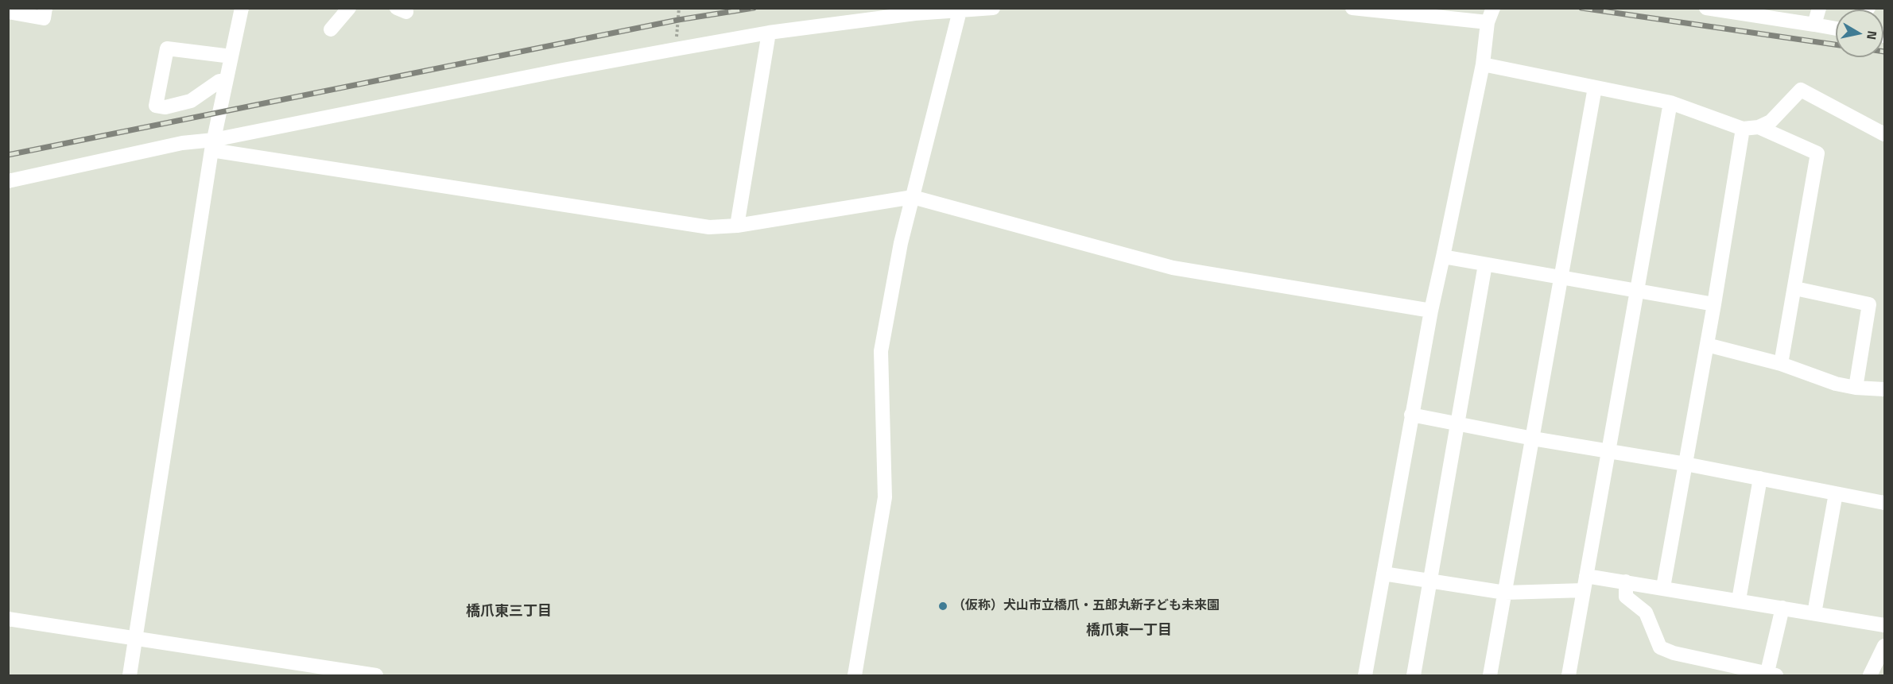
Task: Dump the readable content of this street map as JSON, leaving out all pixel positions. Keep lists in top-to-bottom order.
{
  "districts": ["橋爪東三丁目", "橋爪東一丁目"],
  "places": ["（仮称）犬山市立橋爪・五郎丸新子ども未来園"],
  "north": "right"
}
